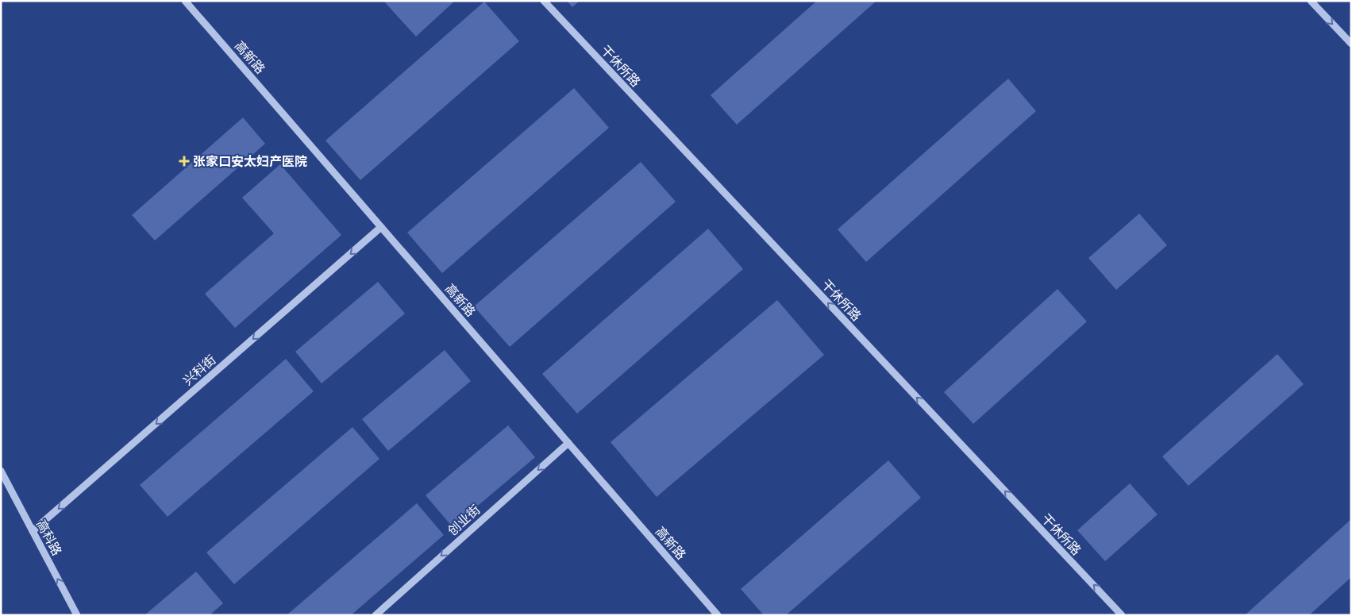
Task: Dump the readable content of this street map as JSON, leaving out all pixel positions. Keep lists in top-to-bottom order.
{
  "streets": {
    "street": [
      "高新路",
      "干休所路",
      "兴科街",
      "创业街",
      "高科路"
    ]
  },
  "crossings": [
    ["高新路", "兴科街"],
    ["高新路", "创业街"],
    ["兴科街", "高科路"]
  ],
  "one_way": [
    "干休所路",
    "兴科街",
    "创业街",
    "高科路"
  ],
  "places": {
    "health": ["张家口安太妇产医院"]
  }
}
